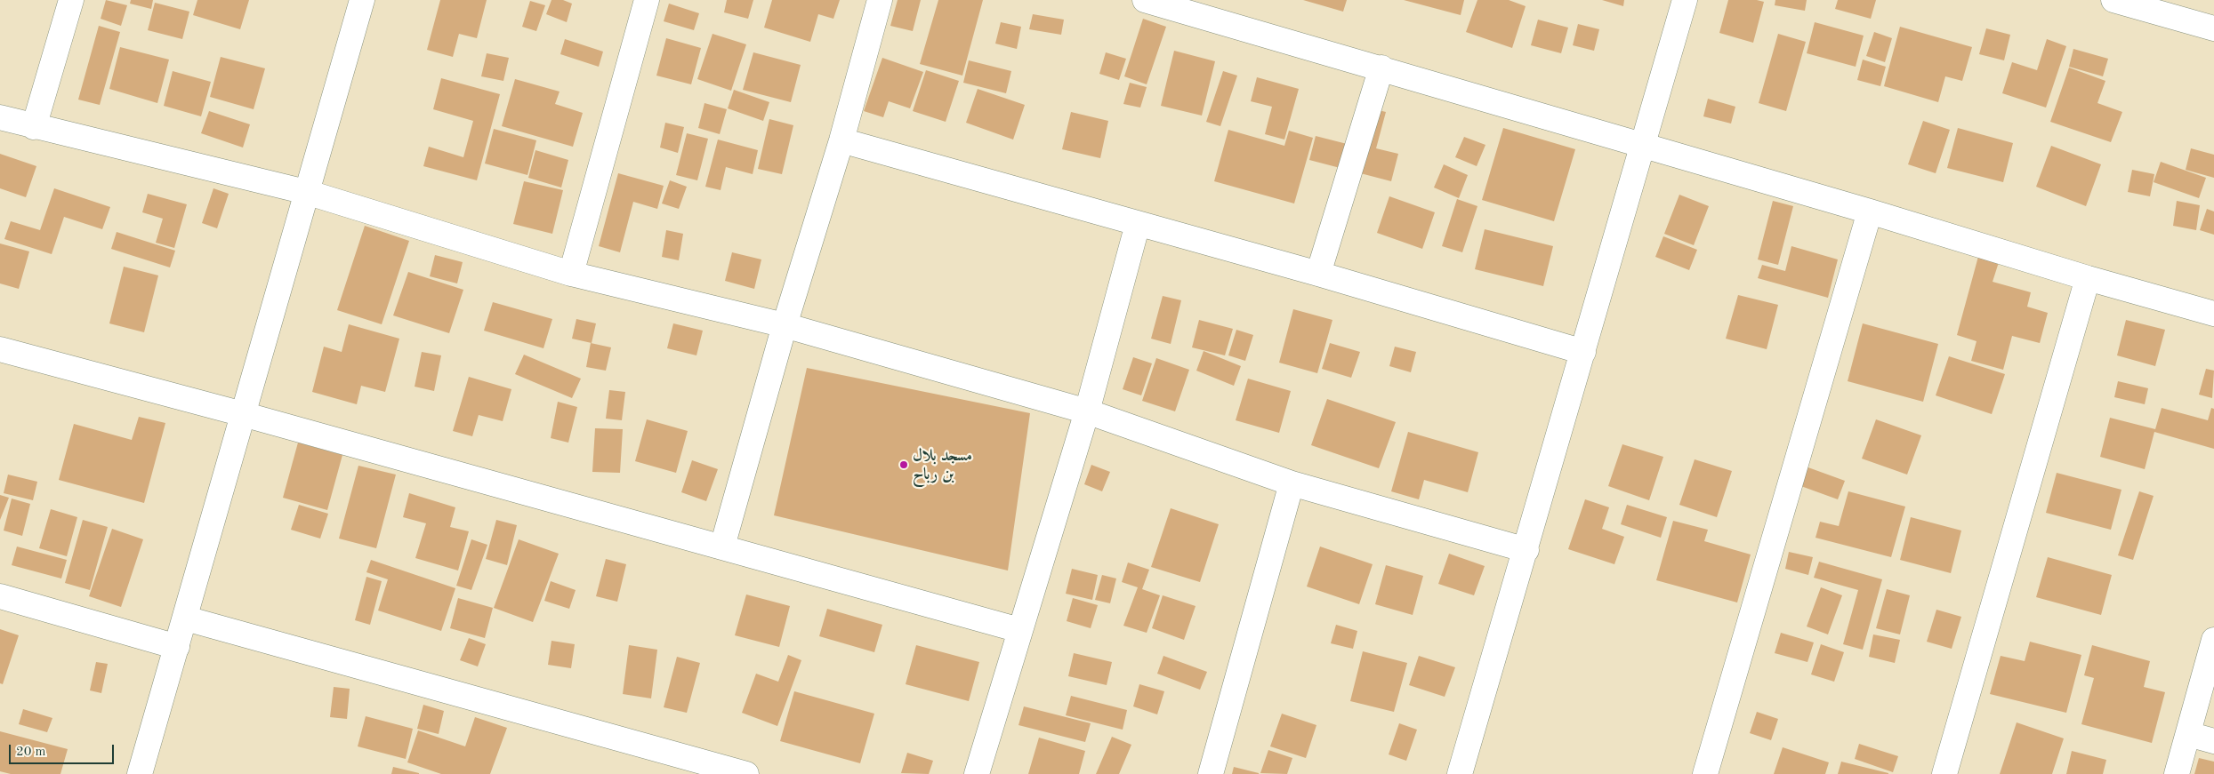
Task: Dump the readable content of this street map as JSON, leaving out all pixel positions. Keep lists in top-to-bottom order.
{
  "places": ["مسجد بلال بن رباح"],
  "scale_bar": "20 m"
}
